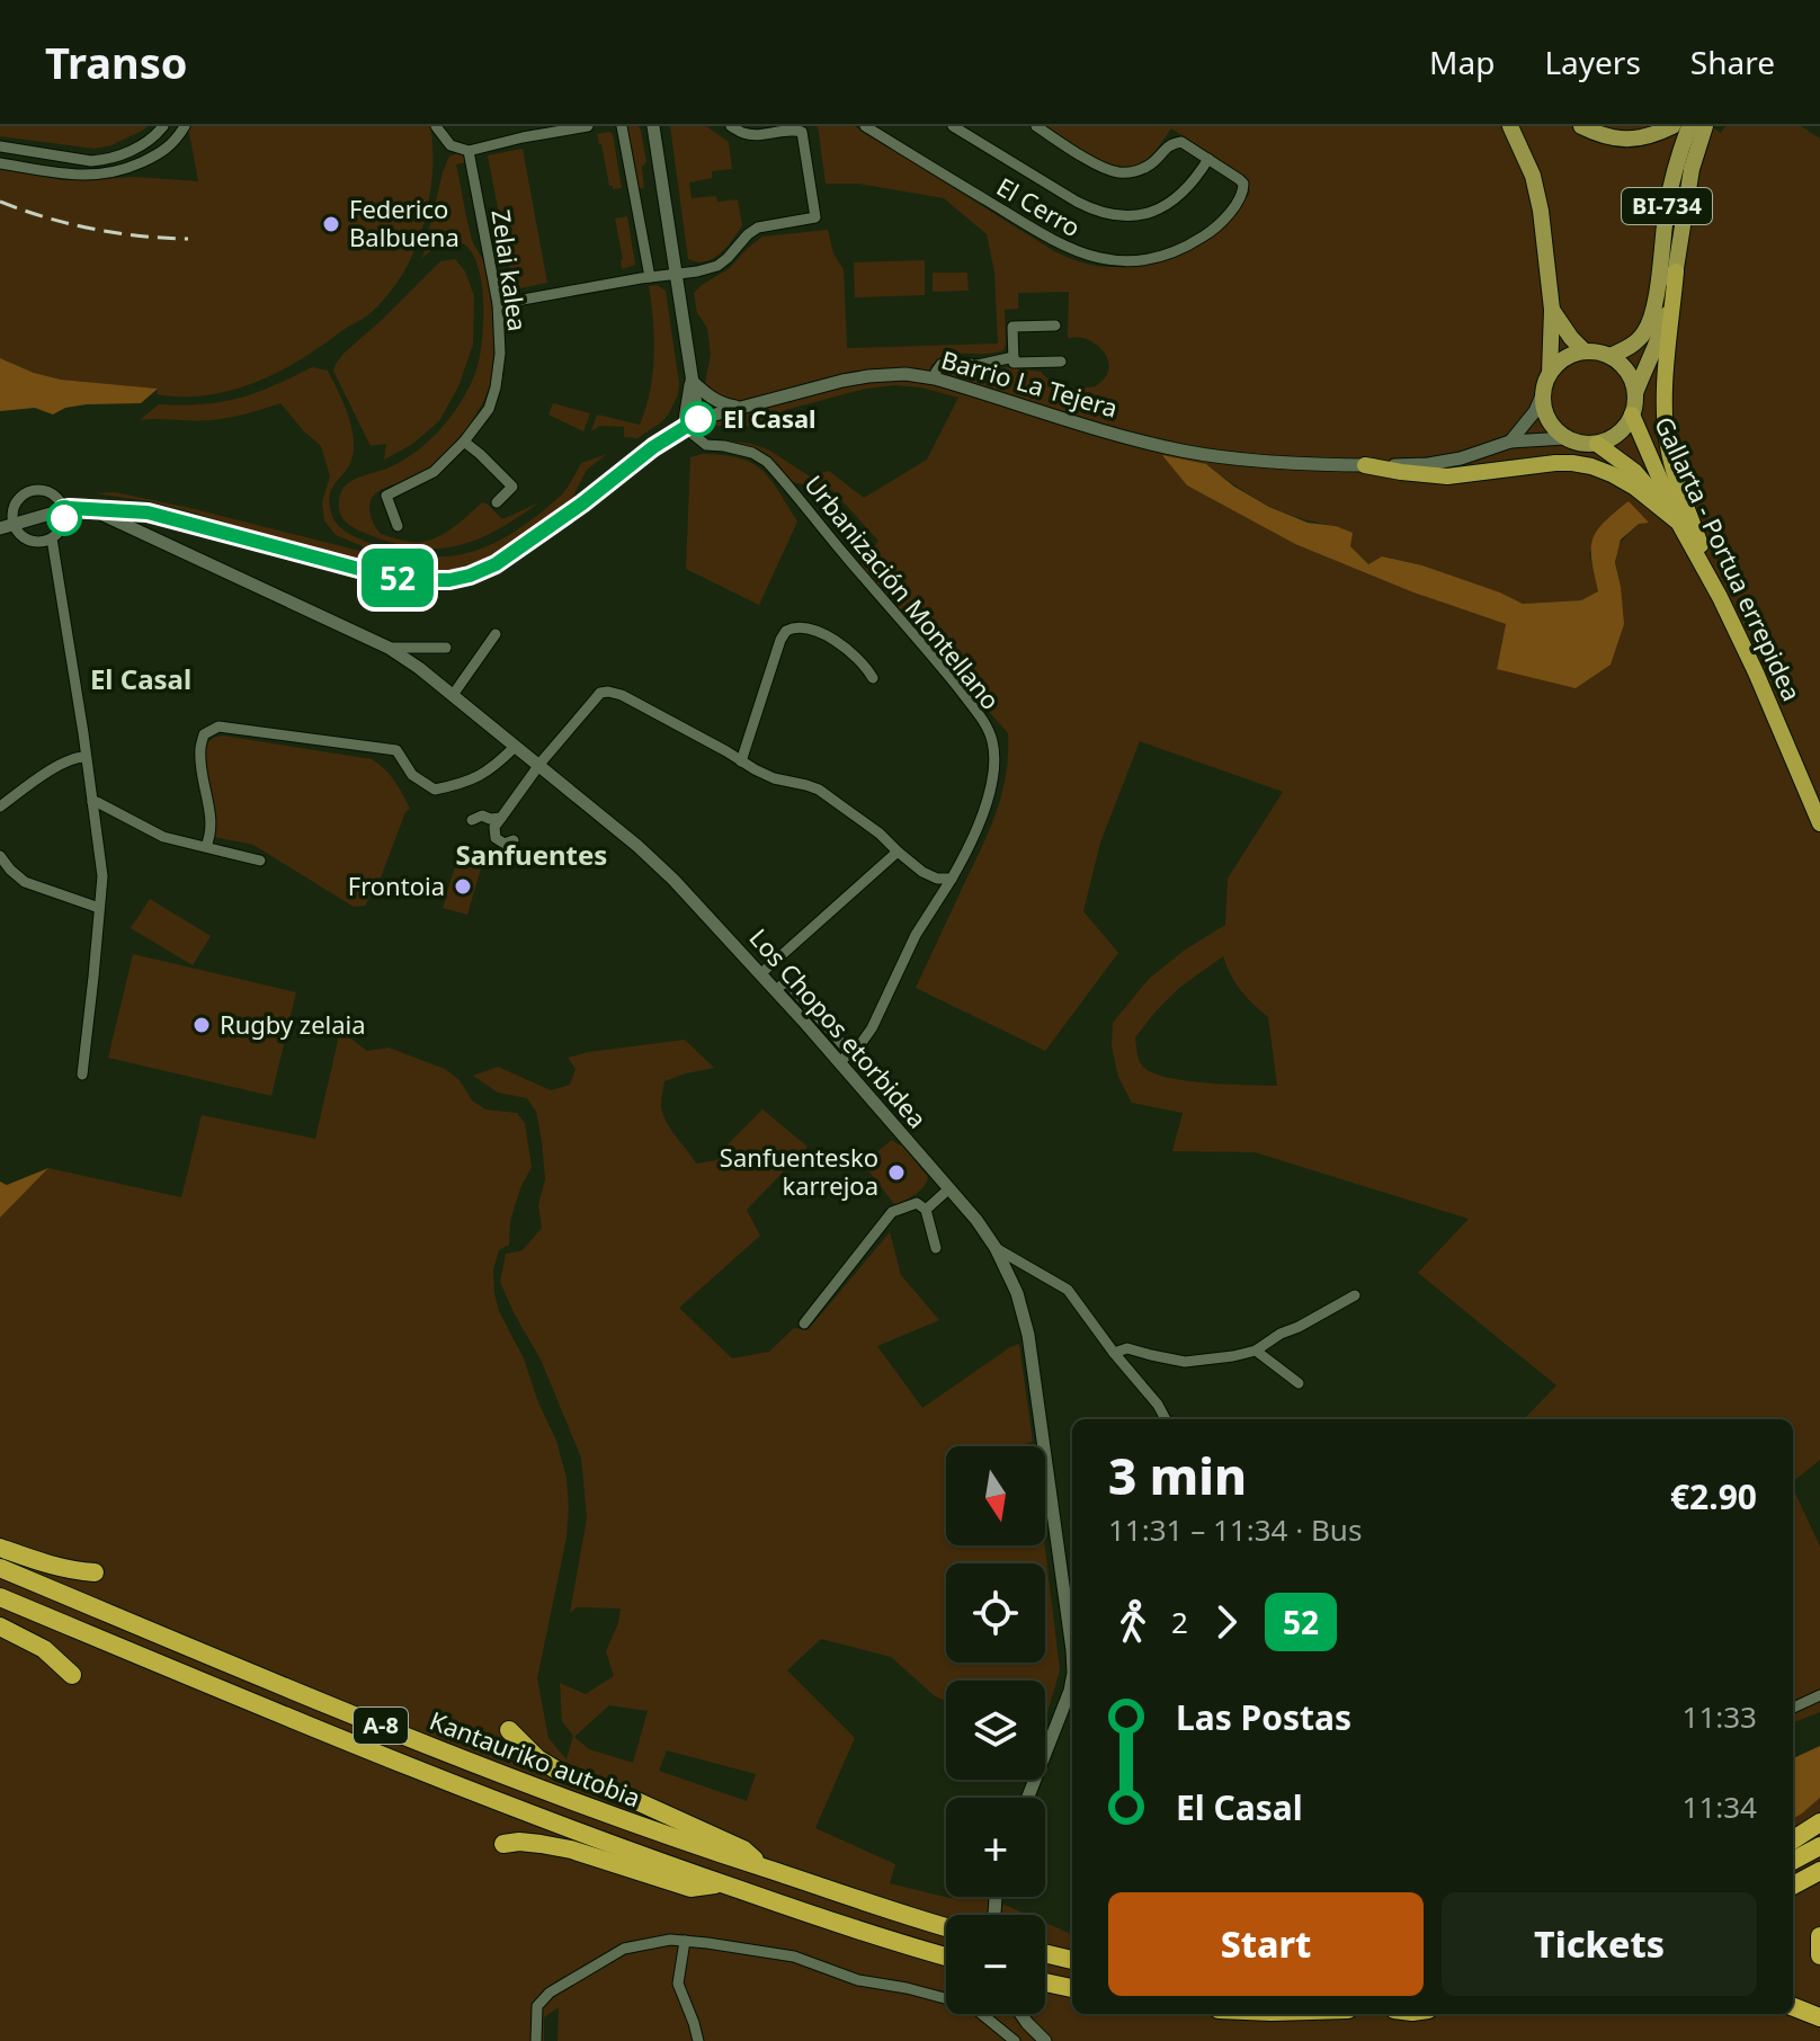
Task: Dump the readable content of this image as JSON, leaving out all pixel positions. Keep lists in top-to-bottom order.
{
  "streets": {
    "highway": ["Gallarta - Portua errepidea", "A-8", "Kantauriko autobia"],
    "main road": ["BI-734"],
    "street": [
      "El Cerro",
      "Zelai kalea",
      "Barrio La Tejera",
      "Urbanización Montellano",
      "Los Chopos etorbidea"
    ]
  },
  "crossings": [
    ["BI-734", "Barrio La Tejera"],
    ["BI-734", "Gallarta - Portua errepidea"],
    ["Barrio La Tejera", "Gallarta - Portua errepidea"],
    ["Barrio La Tejera", "Urbanización Montellano"],
    ["Barrio La Tejera", "Los Chopos etorbidea"],
    ["Urbanización Montellano", "Los Chopos etorbidea"]
  ],
  "districts": ["El Casal", "Sanfuentes"],
  "places": [
    "Federico Balbuena",
    "El Casal",
    "Frontoia",
    "Rugby zelaia",
    "Sanfuentesko karrejoa"
  ],
  "lines": ["bus line 52"],
  "north": "bottom",
  "page": {
    "header": "Transo",
    "nav": ["Map", "Layers", "Share"],
    "on_map": "52",
    "heading": ["3 min", "11:31 – 11:34 · Bus", "€2.90"],
    "map_buttons": ["+", "−"],
    "legs": ["2", "52"],
    "list": [
      {
        "name": "Las Postas",
        "value": "11:33"
      },
      {
        "name": "El Casal",
        "value": "11:34"
      }
    ],
    "buttons": ["Start", "Tickets"]
  }
}
